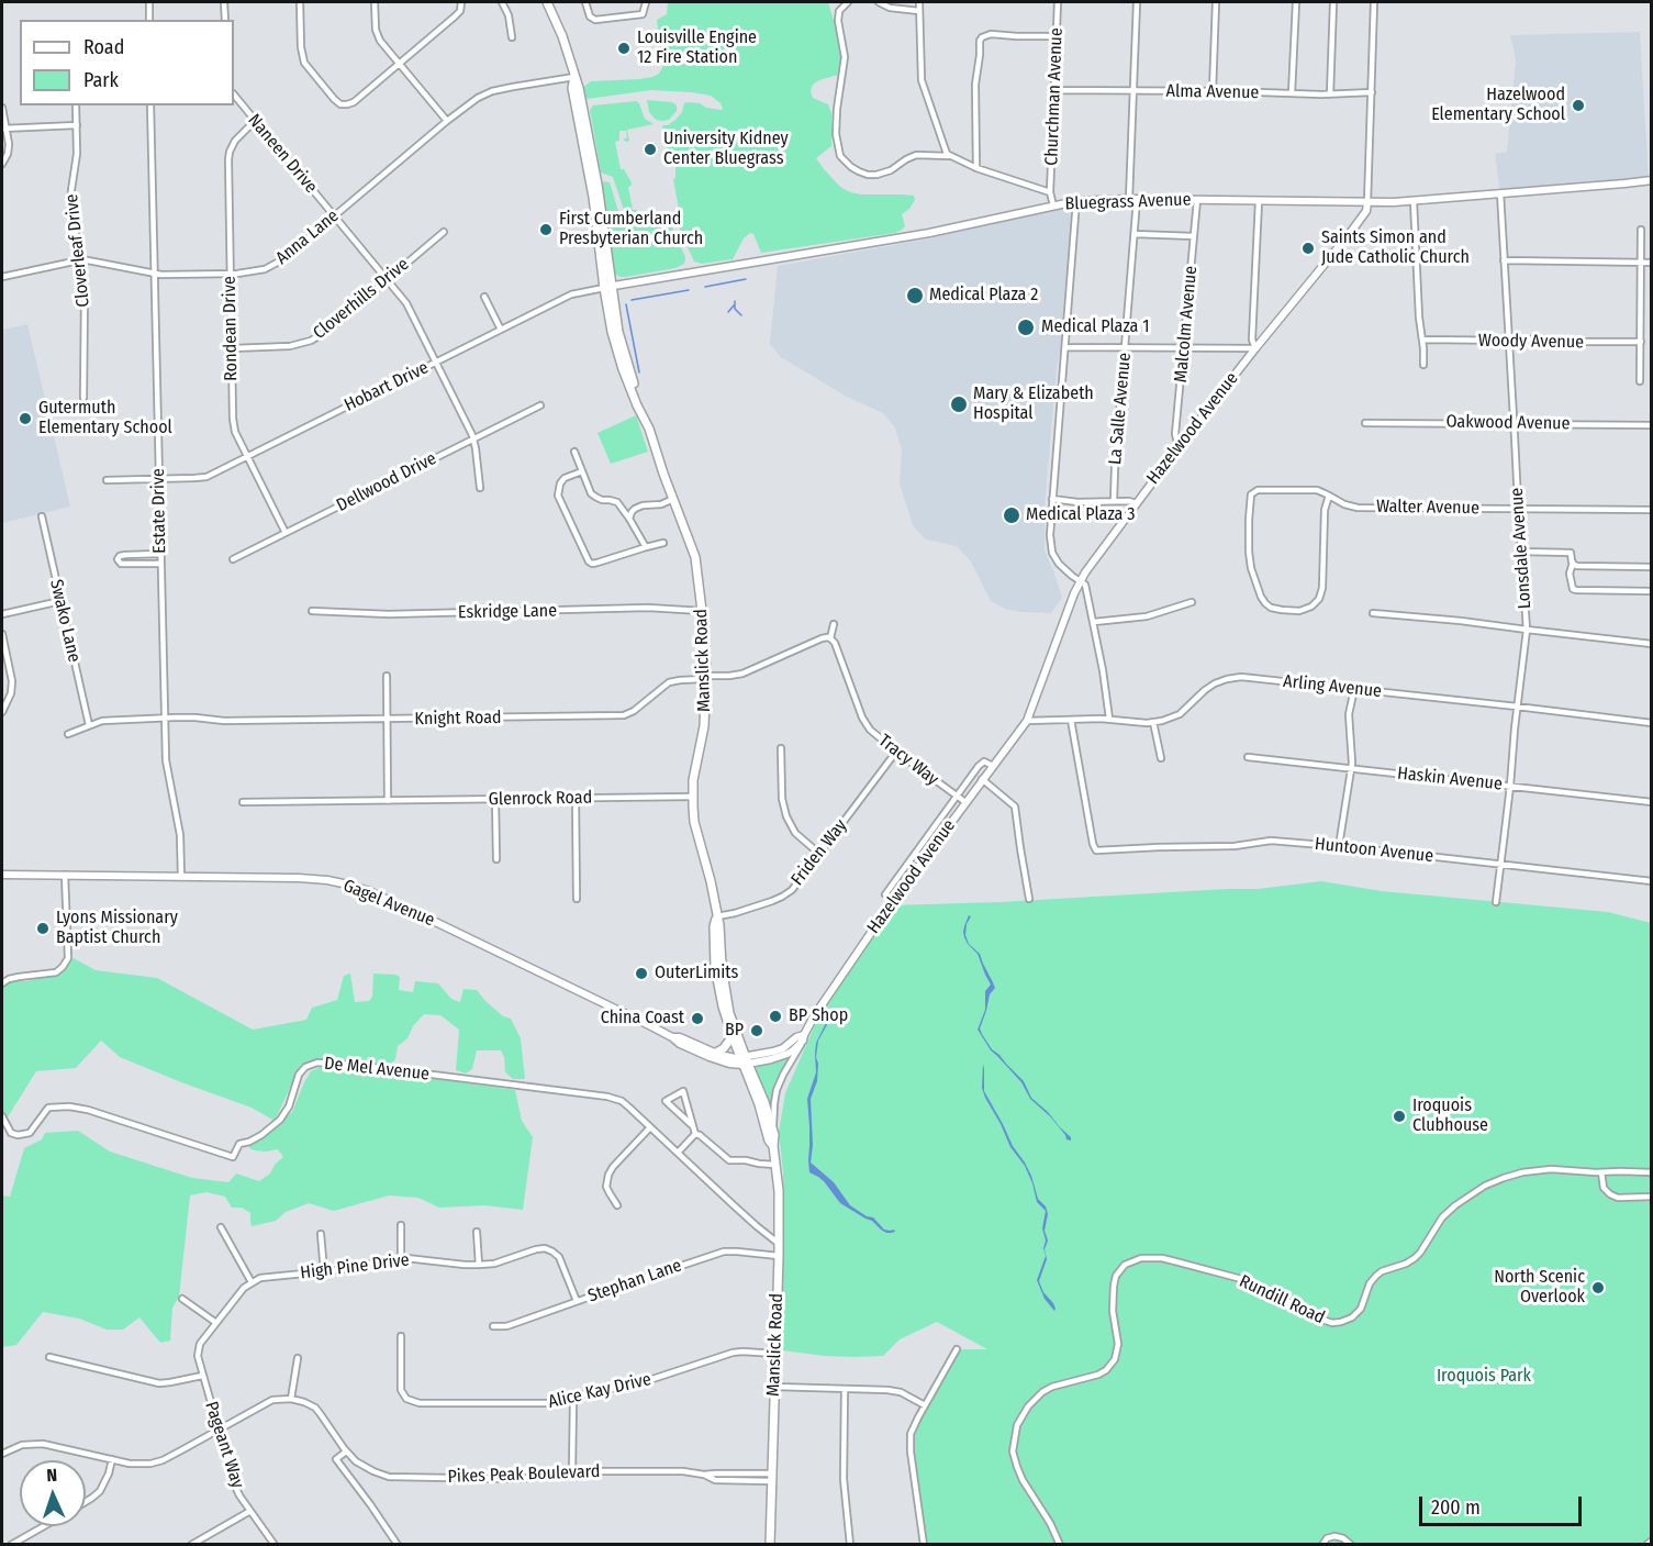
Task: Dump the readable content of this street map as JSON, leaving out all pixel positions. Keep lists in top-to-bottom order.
{
  "streets": {
    "main road": ["Manslick Road"],
    "street": [
      "Alma Avenue",
      "Churchman Avenue",
      "Naneen Drive",
      "Bluegrass Avenue",
      "Anna Lane",
      "Cloverleaf Drive",
      "Cloverhills Drive",
      "Malcolm Avenue",
      "Rondean Drive",
      "Woody Avenue",
      "Hobart Drive",
      "La Salle Avenue",
      "Oakwood Avenue",
      "Hazelwood Avenue",
      "Dellwood Drive",
      "Walter Avenue",
      "Estate Drive",
      "Lonsdale Avenue",
      "Eskridge Lane",
      "Swako Lane",
      "Arling Avenue",
      "Knight Road",
      "Tracy Way",
      "Haskin Avenue",
      "Glenrock Road",
      "Huntoon Avenue",
      "Friden Way",
      "Gagel Avenue",
      "De Mel Avenue",
      "High Pine Drive",
      "Stephan Lane",
      "Rundill Road",
      "Alice Kay Drive",
      "Pageant Way",
      "Pikes Peak Boulevard"
    ]
  },
  "crossings": [
    ["Alma Avenue", "Churchman Avenue"],
    ["Alma Avenue", "La Salle Avenue"],
    ["Alma Avenue", "Hazelwood Avenue"],
    ["Churchman Avenue", "Bluegrass Avenue"],
    ["Naneen Drive", "Anna Lane"],
    ["Naneen Drive", "Cloverhills Drive"],
    ["Naneen Drive", "Rondean Drive"],
    ["Naneen Drive", "Hobart Drive"],
    ["Naneen Drive", "Dellwood Drive"],
    ["Bluegrass Avenue", "Malcolm Avenue"],
    ["Bluegrass Avenue", "Hobart Drive"],
    ["Bluegrass Avenue", "La Salle Avenue"],
    ["Bluegrass Avenue", "Hazelwood Avenue"],
    ["Bluegrass Avenue", "Lonsdale Avenue"],
    ["Bluegrass Avenue", "Manslick Road"],
    ["Anna Lane", "Cloverleaf Drive"],
    ["Anna Lane", "Rondean Drive"],
    ["Anna Lane", "Estate Drive"],
    ["Anna Lane", "Manslick Road"],
    ["Cloverhills Drive", "Rondean Drive"],
    ["Malcolm Avenue", "Hazelwood Avenue"],
    ["Rondean Drive", "Hobart Drive"],
    ["Rondean Drive", "Dellwood Drive"],
    ["Woody Avenue", "Lonsdale Avenue"],
    ["Hobart Drive", "Estate Drive"],
    ["Hobart Drive", "Manslick Road"],
    ["Oakwood Avenue", "Lonsdale Avenue"],
    ["Hazelwood Avenue", "Manslick Road"],
    ["Hazelwood Avenue", "Arling Avenue"],
    ["Hazelwood Avenue", "Tracy Way"],
    ["Hazelwood Avenue", "Gagel Avenue"],
    ["Walter Avenue", "Lonsdale Avenue"],
    ["Estate Drive", "Knight Road"],
    ["Estate Drive", "Gagel Avenue"],
    ["Lonsdale Avenue", "Arling Avenue"],
    ["Lonsdale Avenue", "Haskin Avenue"],
    ["Lonsdale Avenue", "Huntoon Avenue"],
    ["Eskridge Lane", "Manslick Road"],
    ["Swako Lane", "Knight Road"],
    ["Manslick Road", "Knight Road"],
    ["Manslick Road", "Glenrock Road"],
    ["Manslick Road", "Friden Way"],
    ["Manslick Road", "Gagel Avenue"],
    ["Manslick Road", "De Mel Avenue"],
    ["Manslick Road", "Stephan Lane"],
    ["Manslick Road", "Alice Kay Drive"],
    ["Manslick Road", "Pikes Peak Boulevard"],
    ["Arling Avenue", "Huntoon Avenue"],
    ["Knight Road", "Tracy Way"],
    ["Tracy Way", "Friden Way"],
    ["High Pine Drive", "Stephan Lane"]
  ],
  "parks": ["Iroquois Park"],
  "places": [
    "Louisville Engine 12 Fire Station",
    "Hazelwood Elementary School",
    "University Kidney Center Bluegrass",
    "First Cumberland Presbyterian Church",
    "Saints Simon and Jude Catholic Church",
    "Medical Plaza 2",
    "Medical Plaza 1",
    "Mary & Elizabeth Hospital",
    "Gutermuth Elementary School",
    "Medical Plaza 3",
    "Lyons Missionary Baptist Church",
    "OuterLimits",
    "BP Shop",
    "China Coast",
    "BP",
    "Iroquois Clubhouse",
    "North Scenic Overlook"
  ],
  "legend": ["Road", "Park"],
  "scale_bar": "200 m",
  "north": "top"
}
